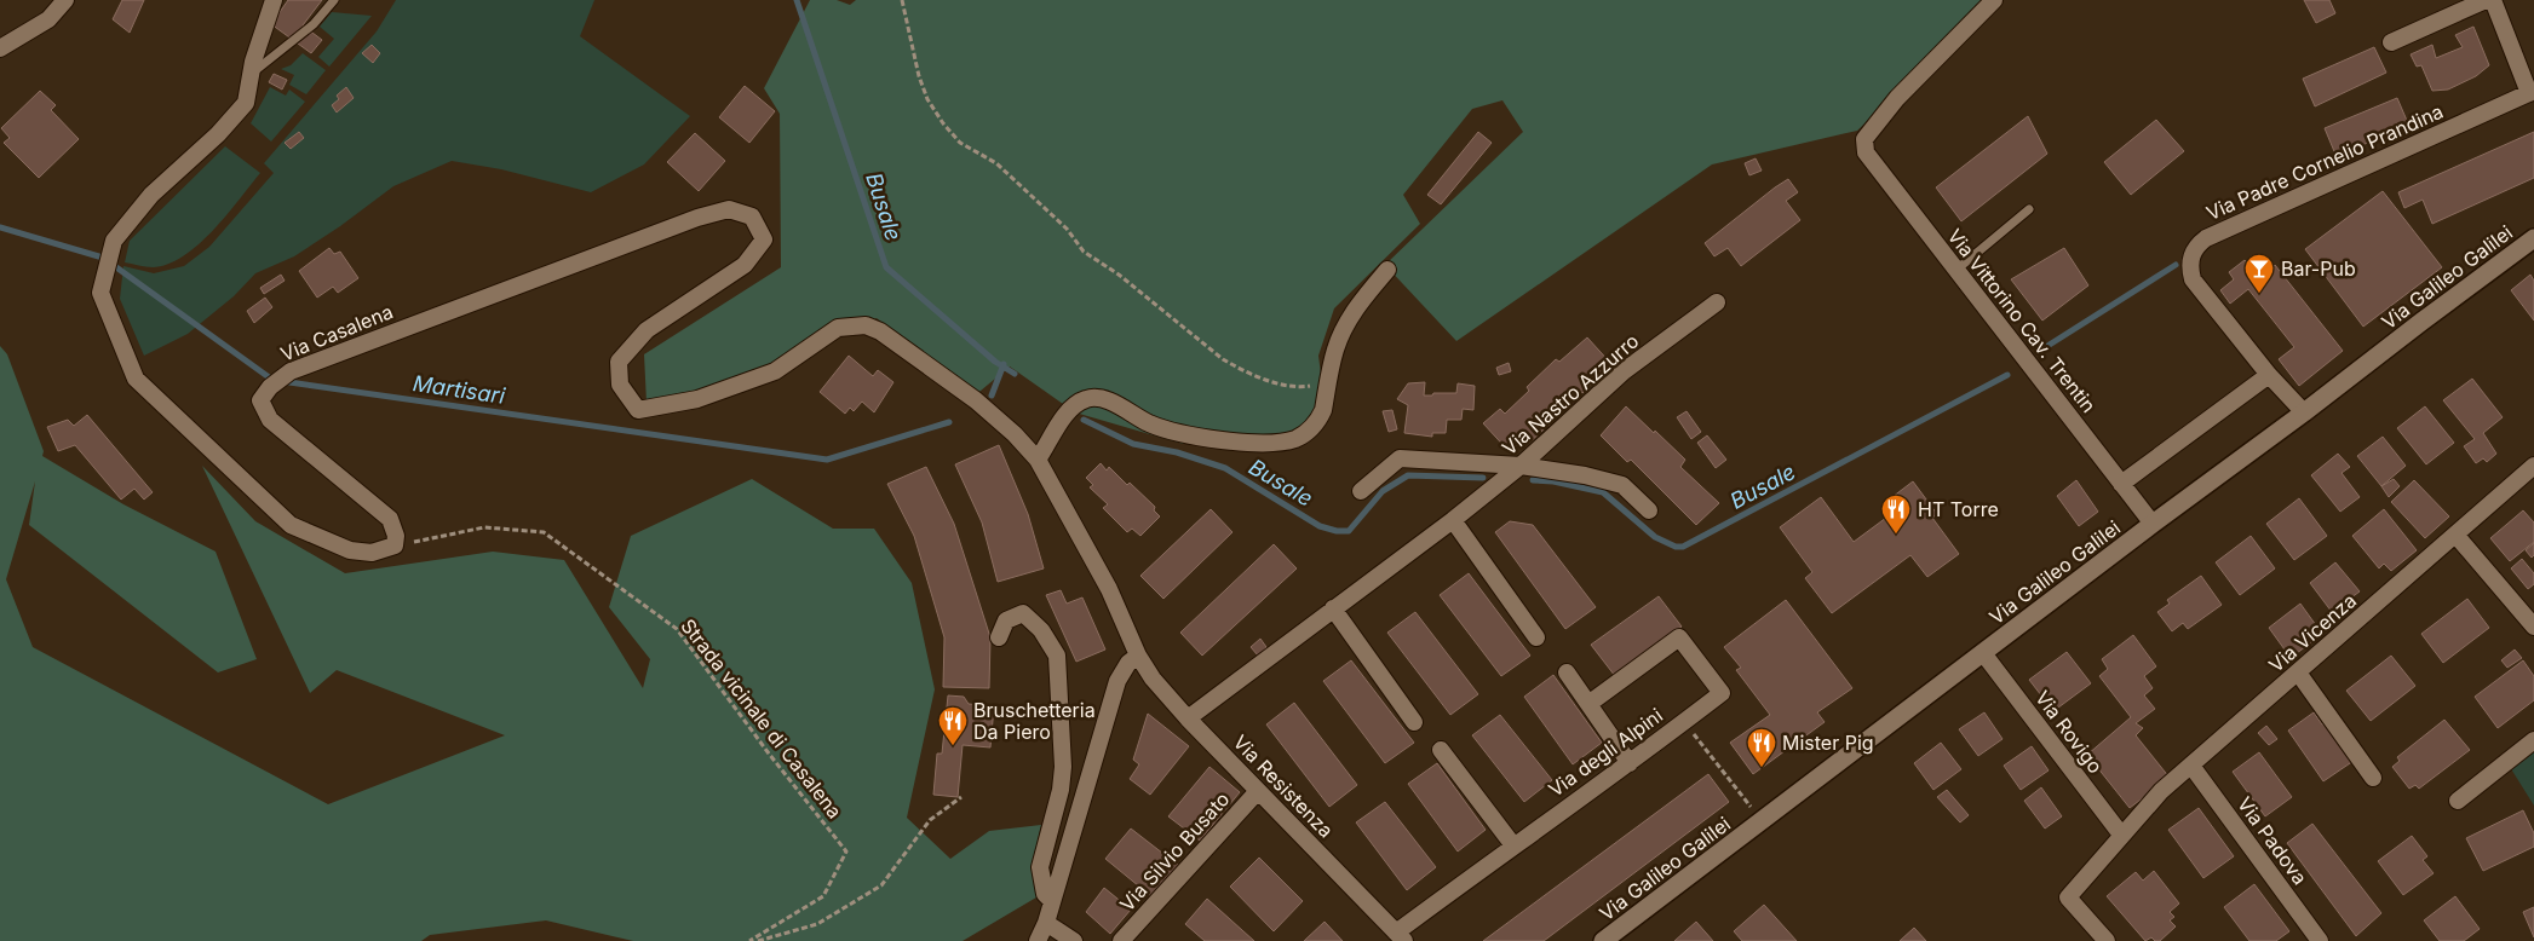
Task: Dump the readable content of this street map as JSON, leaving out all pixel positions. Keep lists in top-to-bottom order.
{
  "streets": {
    "main road": ["Via Galileo Galilei"],
    "street": [
      "Via Padre Cornelio Prandina",
      "Via Vittorino Cav. Trentin",
      "Via Casalena",
      "Via Nastro Azzurro",
      "Via Vicenza",
      "Via Rovigo",
      "Via degli Alpini",
      "Via Resistenza",
      "Via Padova",
      "Via Silvio Busato"
    ],
    "path": ["Strada vicinale di Casalena"]
  },
  "crossings": [
    ["Via Padre Cornelio Prandina", "Via Galileo Galilei"],
    ["Via Galileo Galilei", "Via Vittorino Cav. Trentin"],
    ["Via Galileo Galilei", "Via Rovigo"],
    ["Via Casalena", "Strada vicinale di Casalena"],
    ["Via Casalena", "Via Resistenza"],
    ["Via Nastro Azzurro", "Via Resistenza"],
    ["Via Vicenza", "Via Rovigo"],
    ["Via Vicenza", "Via Padova"],
    ["Via degli Alpini", "Via Resistenza"],
    ["Via Resistenza", "Via Silvio Busato"]
  ],
  "water": ["Busale", "Martisari"],
  "places": {
    "bar": ["Bar-Pub"],
    "restaurant": ["HT Torre", "Bruschetteria Da Piero", "Mister Pig"]
  }
}
